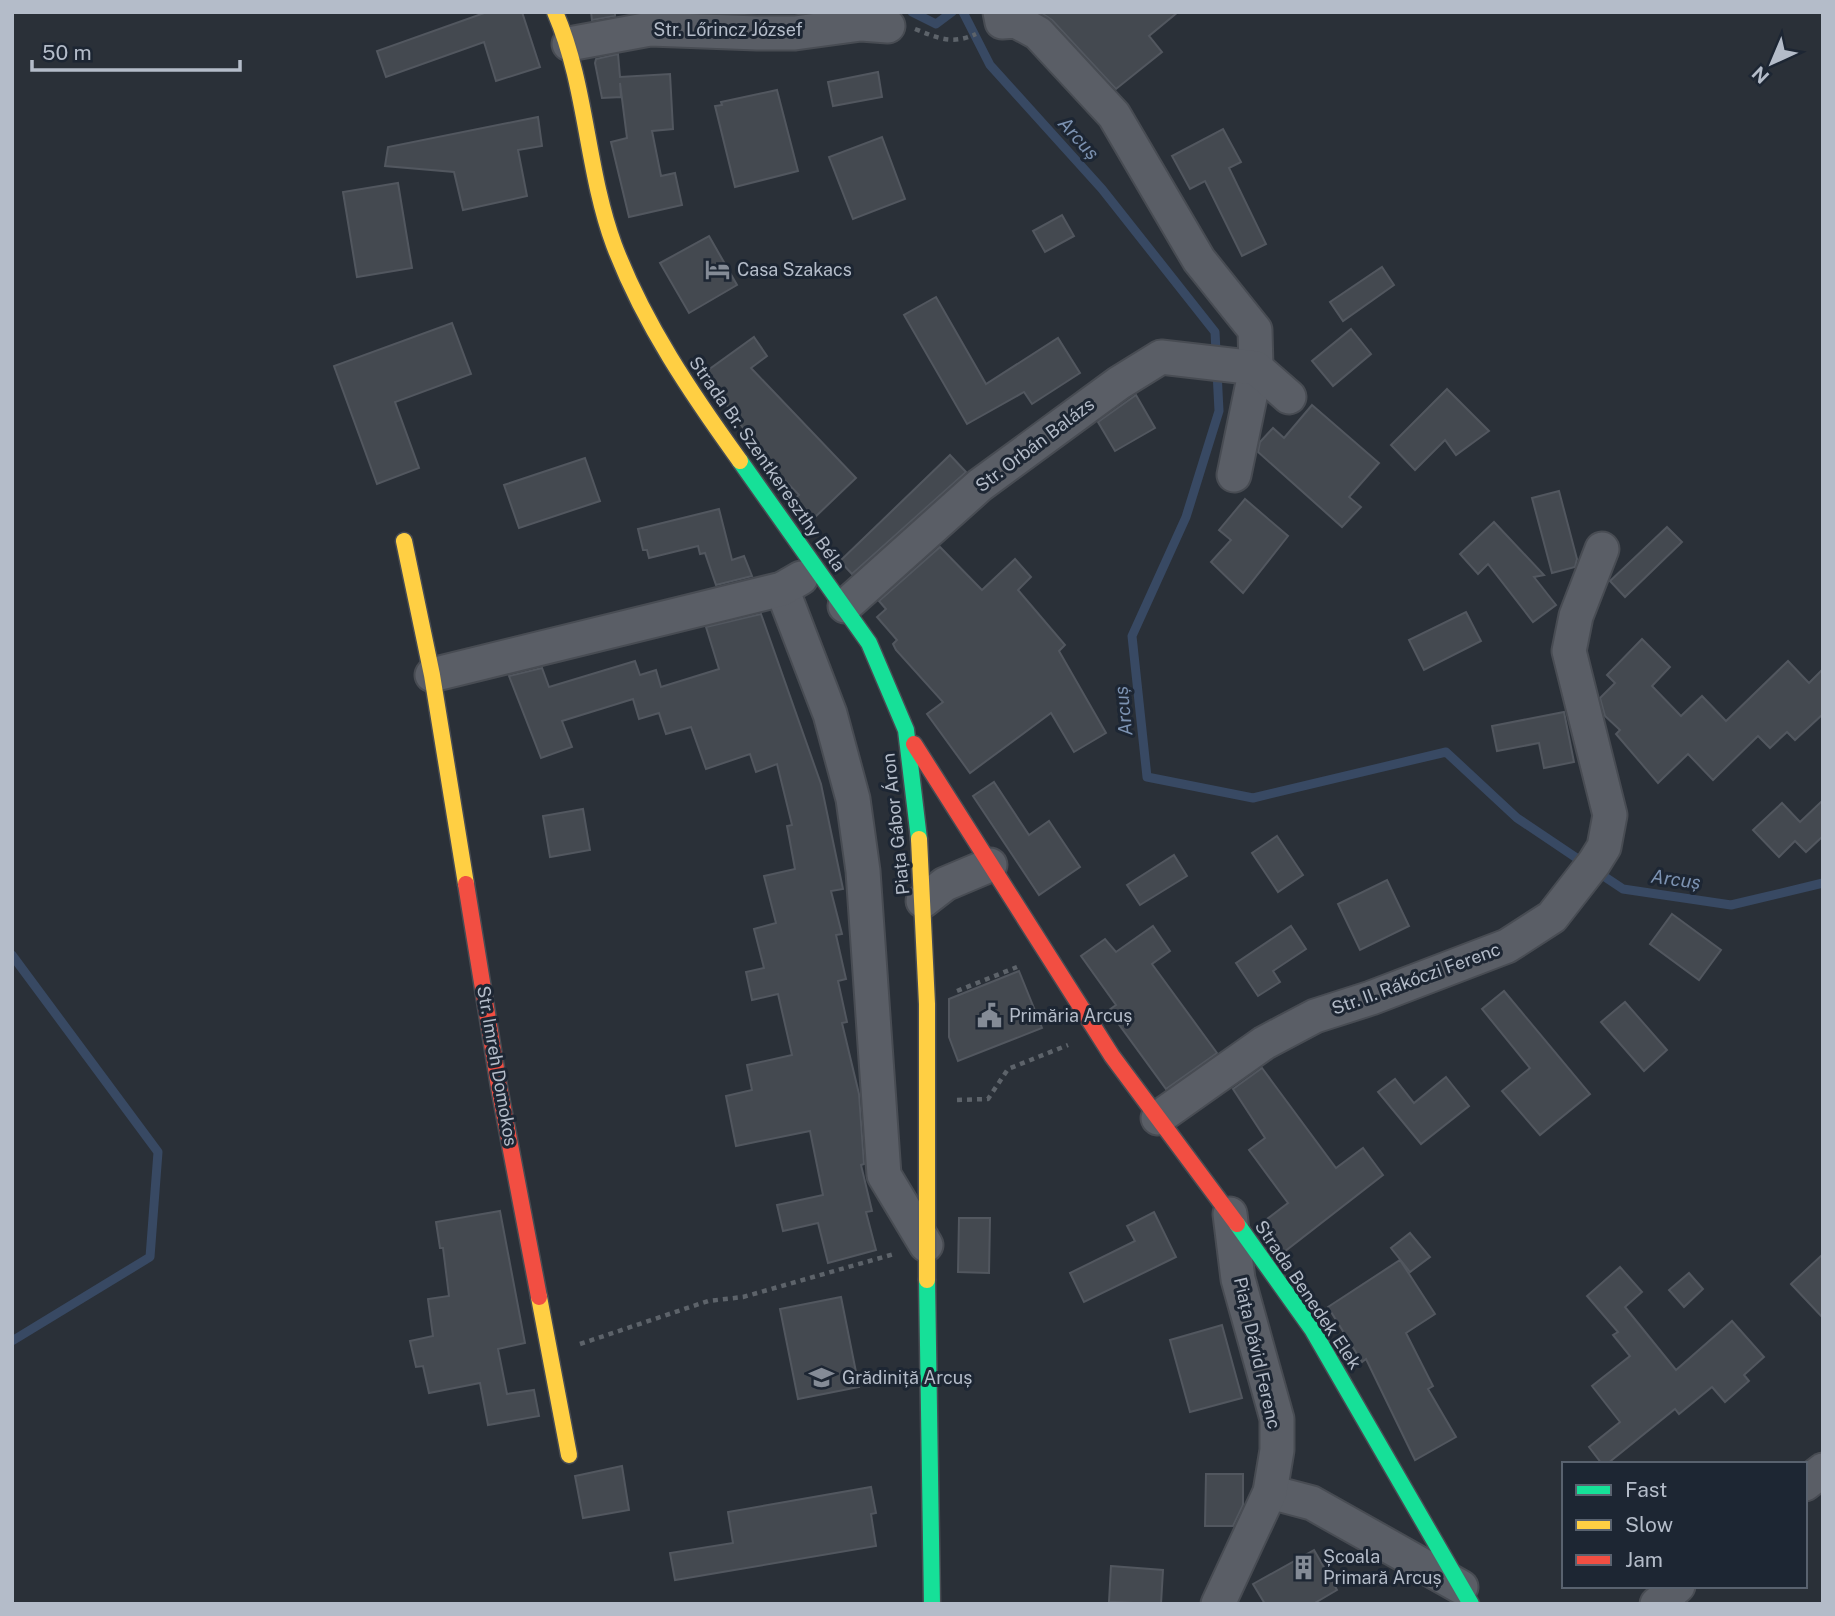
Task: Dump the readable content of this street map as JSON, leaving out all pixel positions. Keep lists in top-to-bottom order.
{
  "streets": {
    "street": [
      "Str. Lőrincz József",
      "Str. Orbán Balázs",
      "Strada Br. Szentkereszthy Béla",
      "Piața Gábor Áron",
      "Str. II. Rákóczi Ferenc",
      "Str. Imreh Domokos",
      "Strada Benedek Elek",
      "Piața Dávid Ferenc"
    ]
  },
  "crossings": [
    ["Str. Lőrincz József", "Strada Br. Szentkereszthy Béla"],
    ["Str. Orbán Balázs", "Strada Br. Szentkereszthy Béla"],
    ["Strada Br. Szentkereszthy Béla", "Piața Gábor Áron"],
    ["Piața Gábor Áron", "Strada Benedek Elek"],
    ["Str. II. Rákóczi Ferenc", "Strada Benedek Elek"],
    ["Strada Benedek Elek", "Piața Dávid Ferenc"]
  ],
  "water": ["Arcuș"],
  "places": {
    "hotel": ["Casa Szakacs"],
    "public building": ["Primăria Arcuș"],
    "school or university": ["Grădiniță Arcuș"],
    "building": ["Școala Primară Arcuș"]
  },
  "legend": ["Fast", "Slow", "Jam"],
  "scale_bar": "50 m",
  "north": "bottom left"
}
